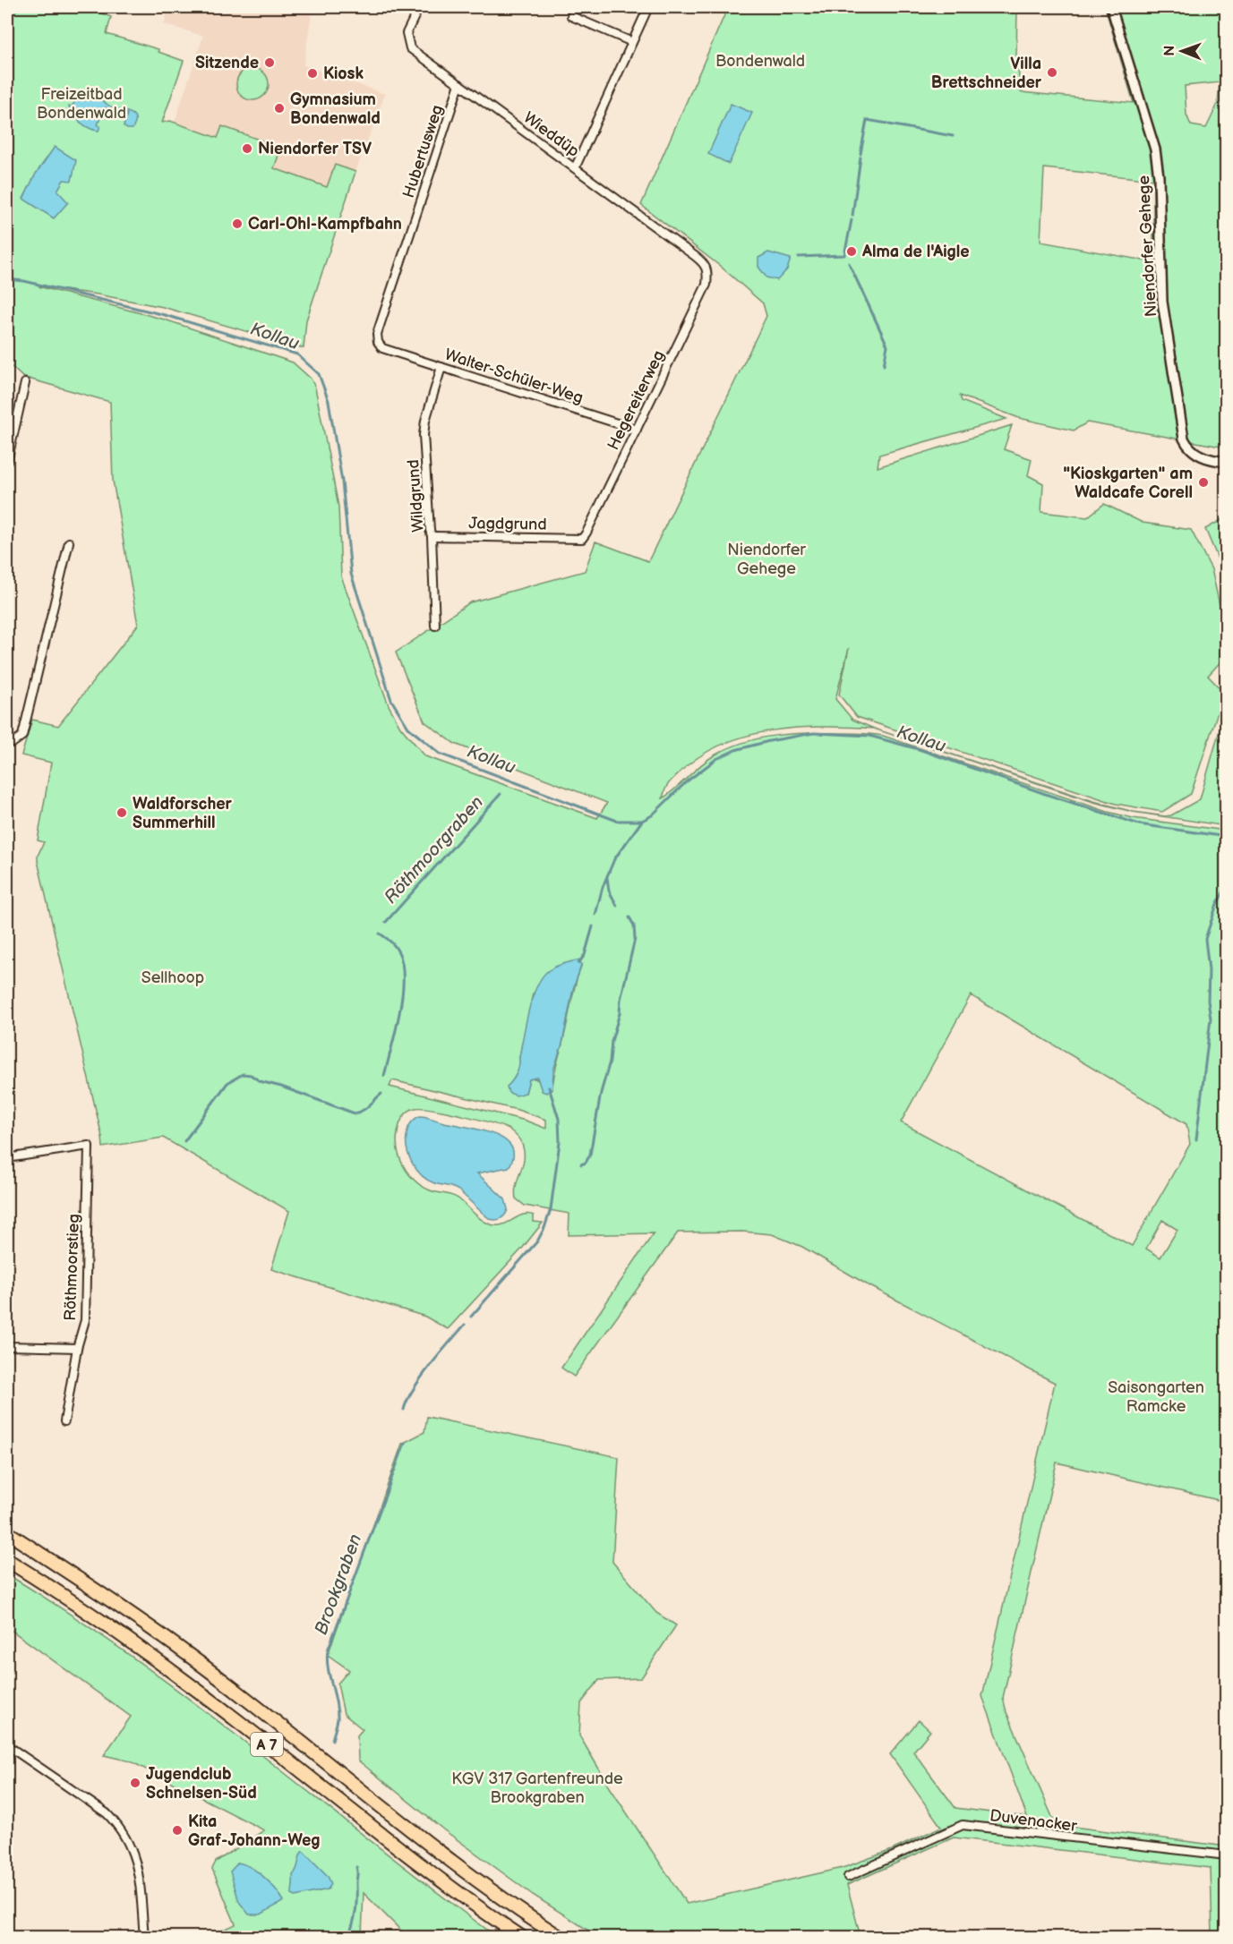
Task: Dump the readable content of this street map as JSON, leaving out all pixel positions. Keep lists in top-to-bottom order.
{
  "streets": {
    "highway": ["A 7"],
    "street": [
      "Wieddüp",
      "Hubertusweg",
      "Niendorfer Gehege",
      "Walter-Schüler-Weg",
      "Hegereiterweg",
      "Wildgrund",
      "Jagdgrund",
      "Röthmoorstieg",
      "Duvenacker"
    ]
  },
  "crossings": [
    ["Wieddüp", "Hubertusweg"],
    ["Wieddüp", "Hegereiterweg"],
    ["Hubertusweg", "Walter-Schüler-Weg"],
    ["Walter-Schüler-Weg", "Hegereiterweg"],
    ["Walter-Schüler-Weg", "Wildgrund"],
    ["Hegereiterweg", "Jagdgrund"],
    ["Wildgrund", "Jagdgrund"]
  ],
  "water": ["Kollau", "Röthmoorgraben", "Brookgraben"],
  "parks": [
    "Bondenwald",
    "Freizeitbad Bondenwald",
    "Niendorfer Gehege",
    "Sellhoop",
    "Saisongarten Ramcke",
    "KGV 317 Gartenfreunde Brookgraben"
  ],
  "places": [
    "Sitzende",
    "Villa Brettschneider",
    "Kiosk",
    "Gymnasium Bondenwald",
    "Niendorfer TSV",
    "Carl-Ohl-Kampfbahn",
    "Alma de l'Aigle",
    "\"Kioskgarten\" am Waldcafe Corell",
    "Waldforscher Summerhill",
    "Jugendclub Schnelsen-Süd",
    "Kita Graf-Johann-Weg"
  ],
  "north": "left"
}
